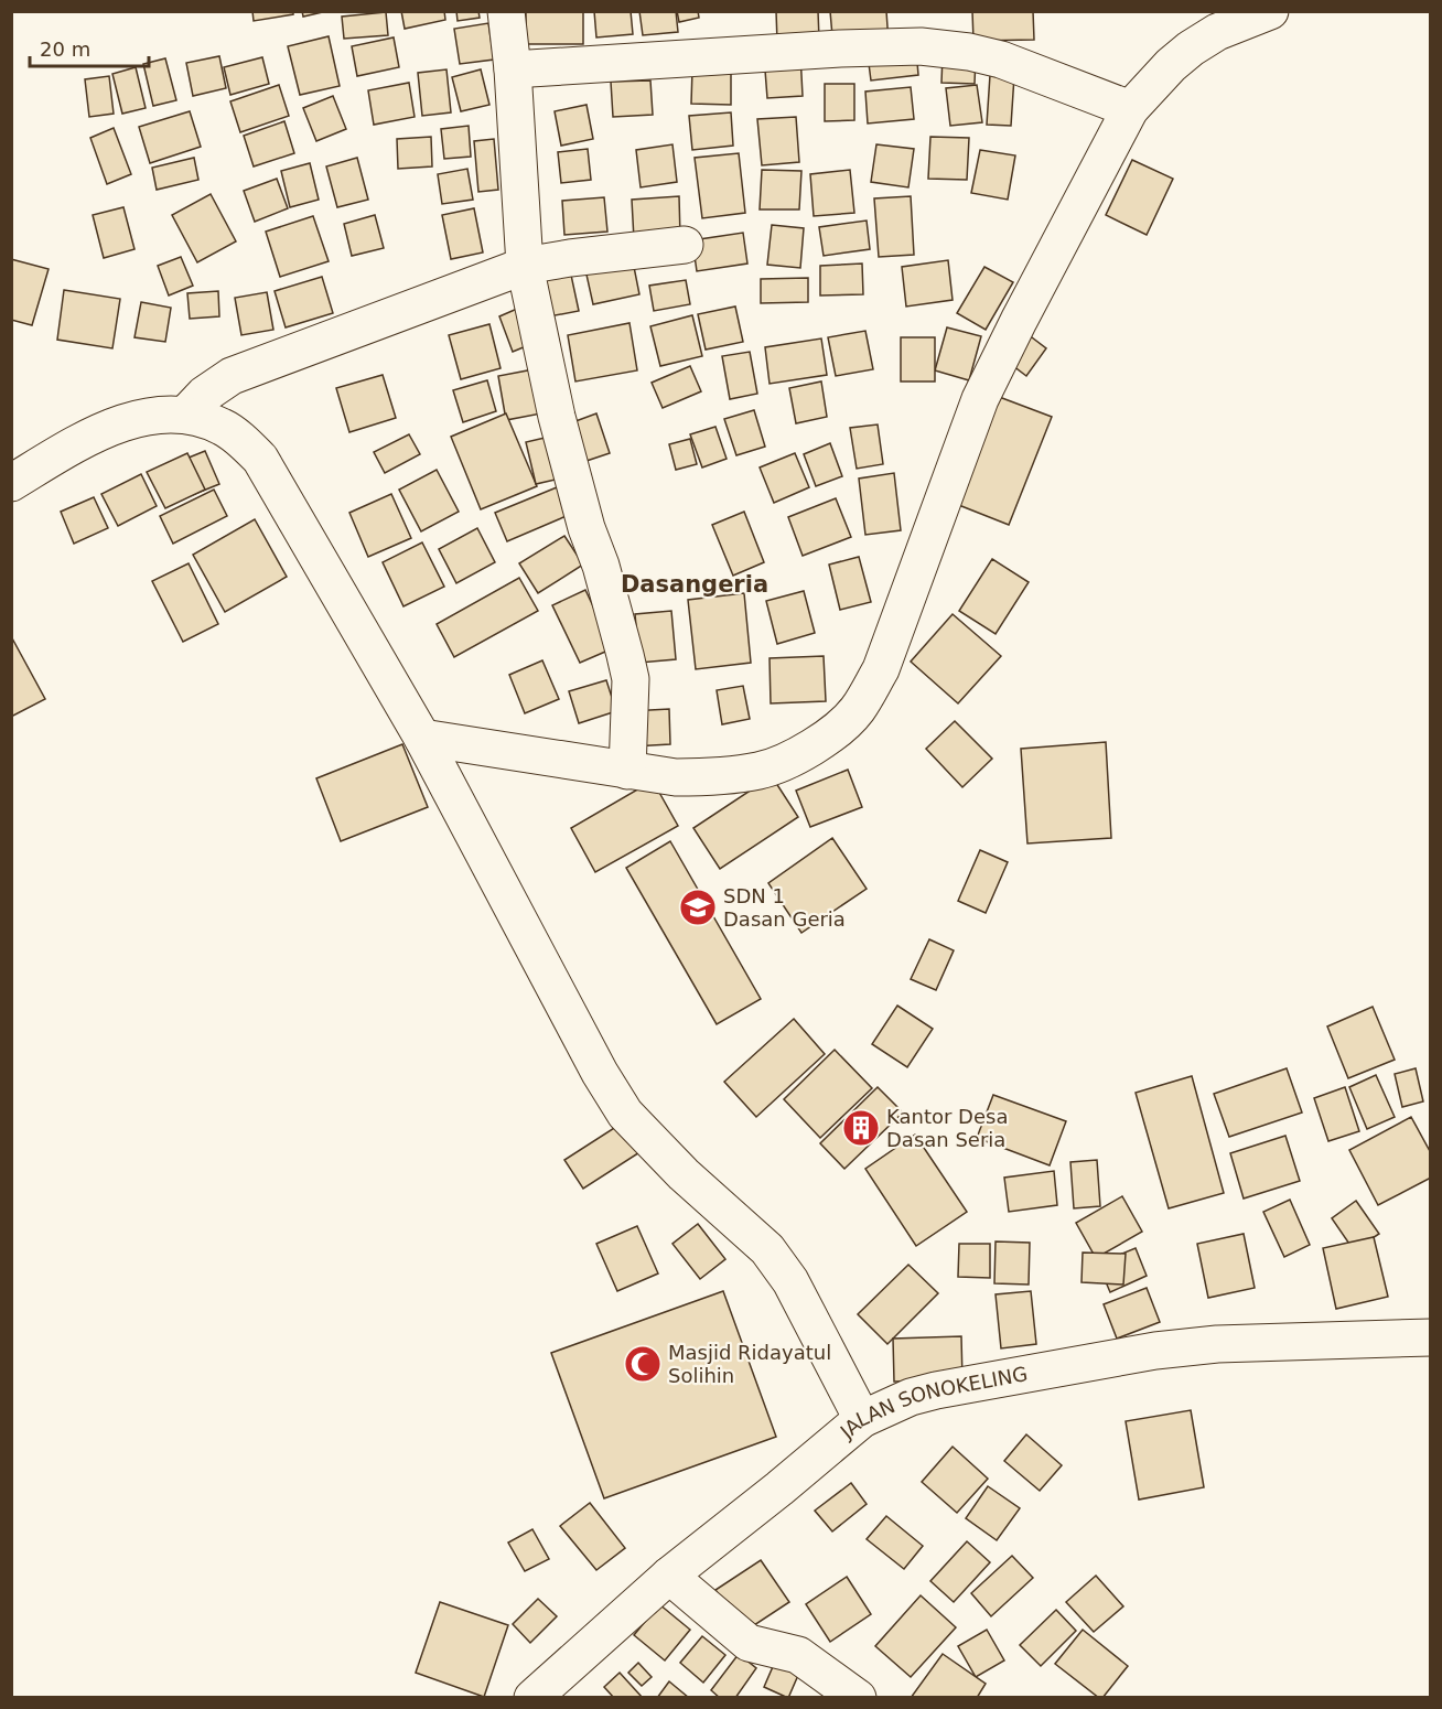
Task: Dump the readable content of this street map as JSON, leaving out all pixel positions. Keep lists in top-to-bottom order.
{
  "streets": {
    "street": ["JALAN SONOKELING"]
  },
  "districts": ["Dasangeria"],
  "places": {
    "school or university": ["SDN 1 Dasan Geria"],
    "building": ["Kantor Desa Dasan Seria"],
    "mosque": ["Masjid Ridayatul Solihin"]
  },
  "scale_bar": "20 m"
}
